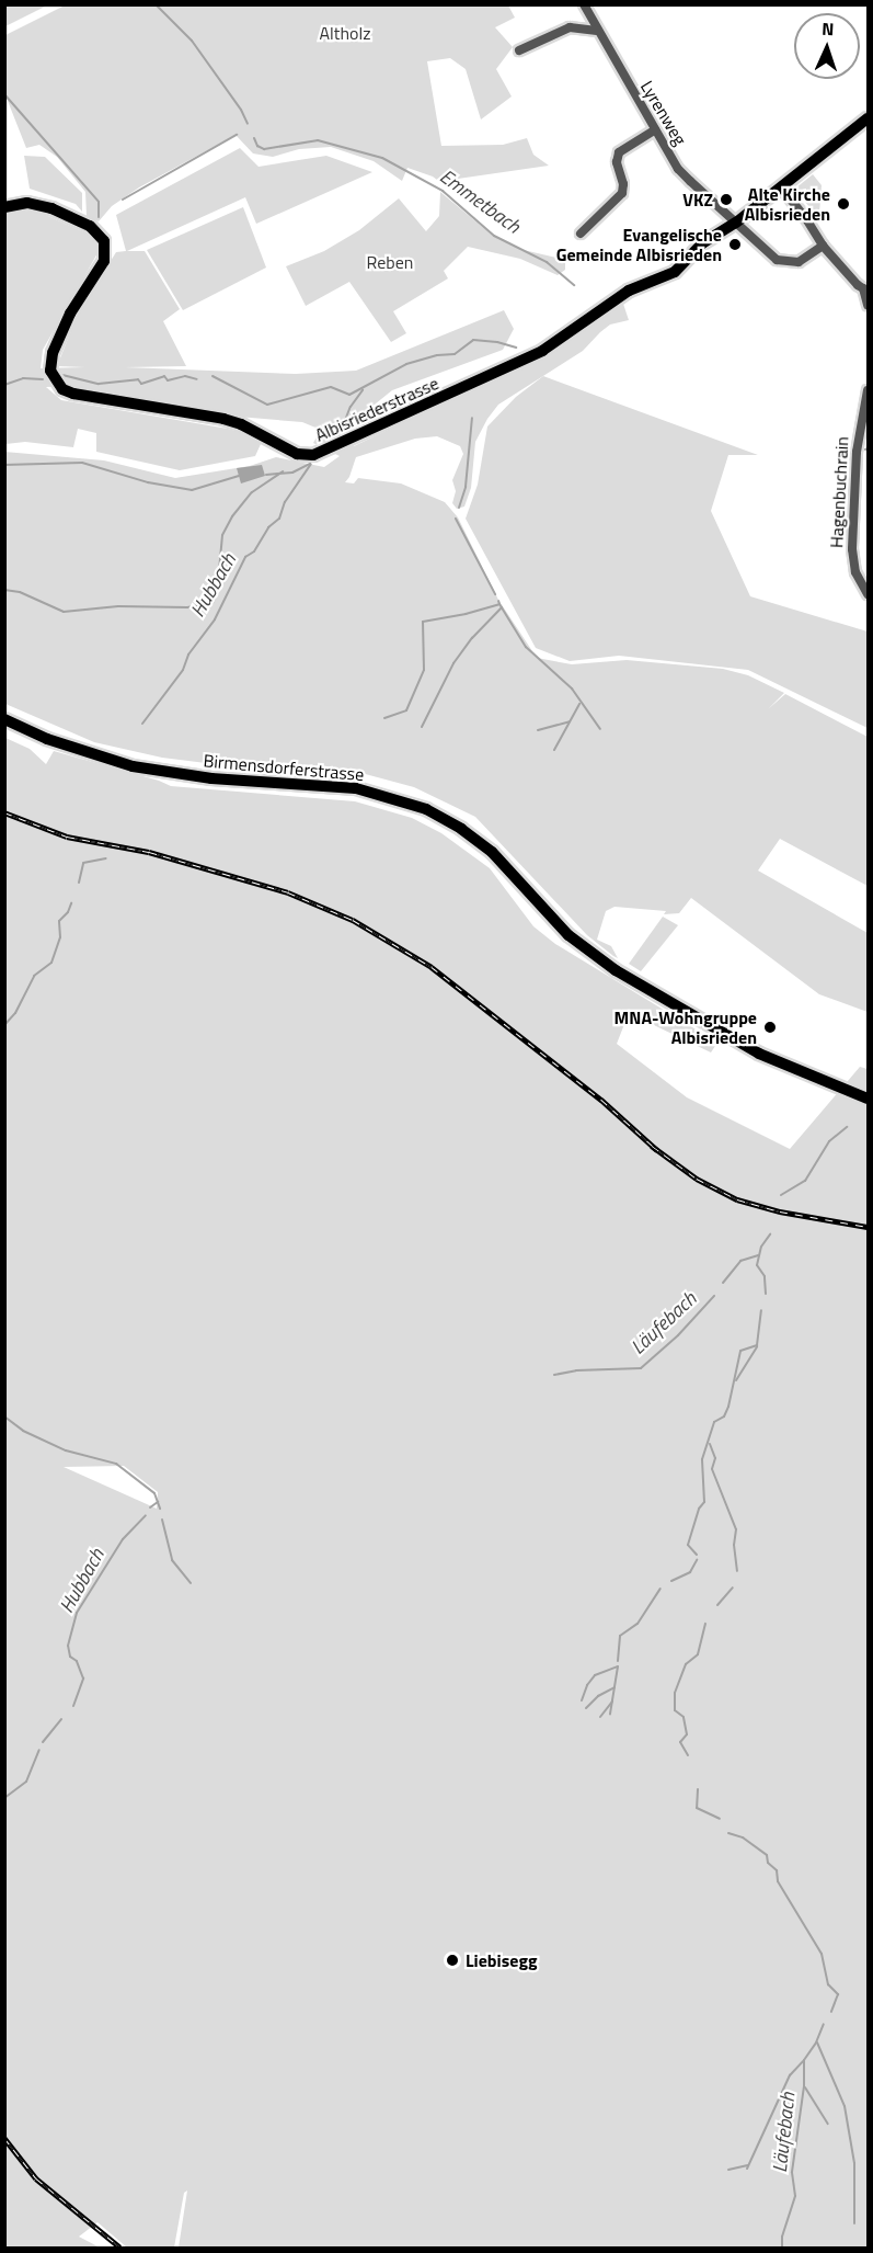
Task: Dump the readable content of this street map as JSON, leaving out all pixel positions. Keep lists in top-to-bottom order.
{
  "streets": {
    "main road": ["Albisriederstrasse", "Birmensdorferstrasse"],
    "street": ["Lyrenweg", "Hagenbuchrain"]
  },
  "crossings": [
    ["Lyrenweg", "Albisriederstrasse"]
  ],
  "water": ["Emmetbach", "Hubbach", "Läufebach"],
  "parks": ["Altholz", "Reben"],
  "places": [
    "VKZ",
    "Alte Kirche Albisrieden",
    "Evangelische Gemeinde Albisrieden",
    "MNA-Wohngruppe Albisrieden",
    "Liebisegg"
  ],
  "north": "top"
}
